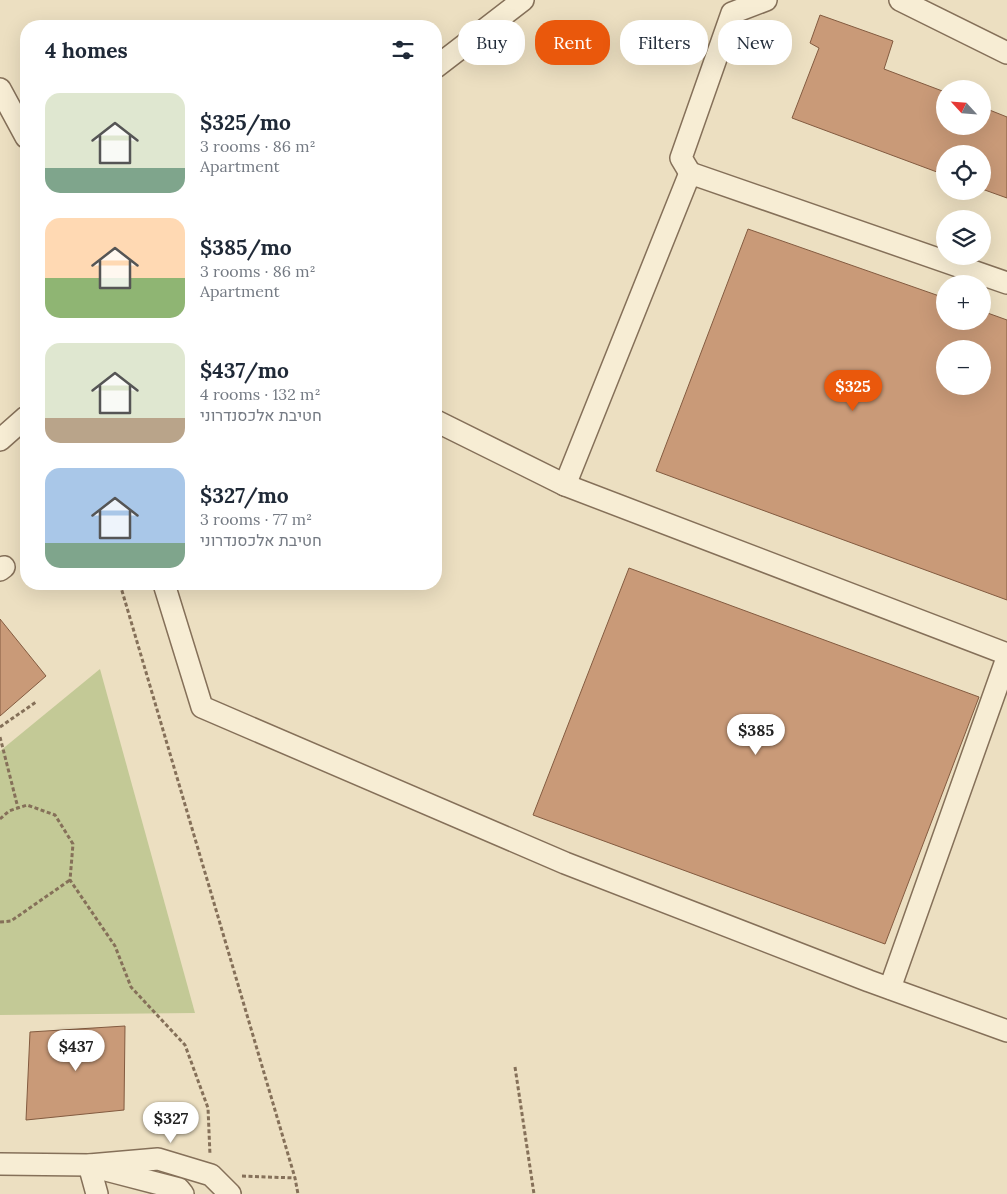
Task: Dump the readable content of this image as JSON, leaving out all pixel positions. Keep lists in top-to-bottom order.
{
  "north": "top left",
  "page": {
    "chip": [
      "Buy",
      "Rent",
      "Filters",
      "New"
    ],
    "heading": "4 homes",
    "map_buttons": ["+", "−"],
    "list": [
      {
        "name": "$325/mo",
        "note": "3 rooms · 86 m² · Apartment"
      },
      {
        "name": "$385/mo",
        "note": "3 rooms · 86 m² · Apartment"
      },
      {
        "name": "$437/mo",
        "note": "4 rooms · 132 m² · חטיבת אלכסנדרוני"
      },
      {
        "name": "$327/mo",
        "note": "3 rooms · 77 m² · חטיבת אלכסנדרוני"
      }
    ],
    "price": [
      "$325",
      "$385",
      "$437",
      "$327"
    ]
  }
}
